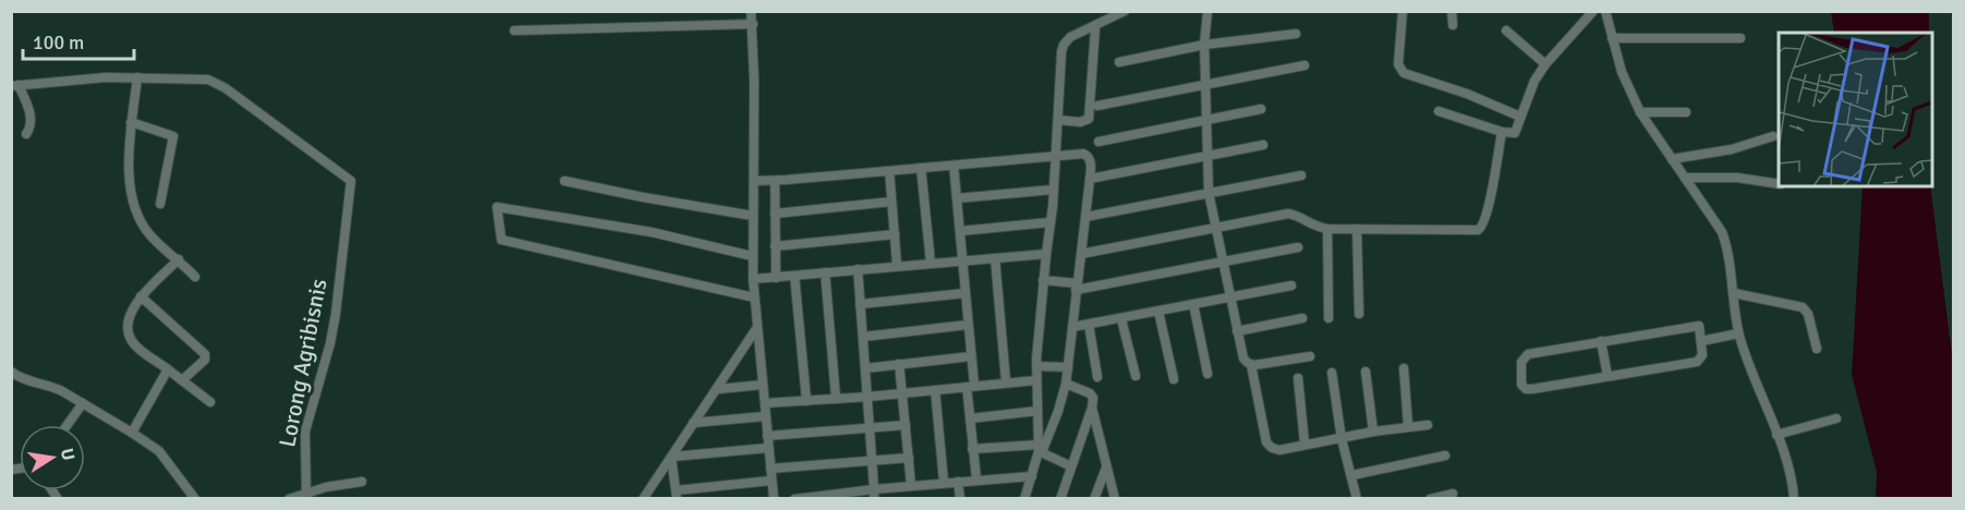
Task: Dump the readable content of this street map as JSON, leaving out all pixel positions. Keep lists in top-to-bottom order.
{
  "streets": {
    "street": ["Lorong Agribisnis"]
  },
  "scale_bar": "100 m",
  "north": "right"
}
